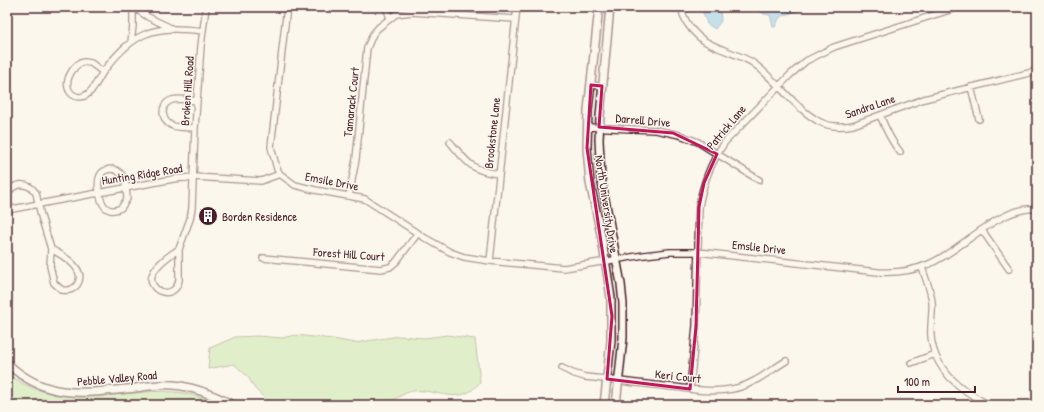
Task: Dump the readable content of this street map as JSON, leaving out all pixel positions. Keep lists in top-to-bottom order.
{
  "streets": {
    "street": [
      "Broken Hill Road",
      "Tamarack Court",
      "Sandra Lane",
      "Darrell Drive",
      "Patrick Lane",
      "Brookstone Lane",
      "Hunting Ridge Road",
      "Emsile Drive",
      "North University Drive",
      "Emslie Drive",
      "Forest Hill Court",
      "Keri Court",
      "Pebble Valley Road"
    ]
  },
  "crossings": [
    ["Broken Hill Road", "Hunting Ridge Road"],
    ["Tamarack Court", "Brookstone Lane"],
    ["Tamarack Court", "Emsile Drive"],
    ["Sandra Lane", "Patrick Lane"],
    ["Darrell Drive", "Patrick Lane"],
    ["Darrell Drive", "North University Drive"],
    ["Patrick Lane", "Emslie Drive"],
    ["Patrick Lane", "Keri Court"],
    ["Brookstone Lane", "Emslie Drive"],
    ["Hunting Ridge Road", "Emsile Drive"],
    ["Emsile Drive", "Emslie Drive"],
    ["Emsile Drive", "Forest Hill Court"],
    ["North University Drive", "Emslie Drive"],
    ["North University Drive", "Keri Court"]
  ],
  "places": {
    "building": ["Borden Residence"]
  },
  "scale_bar": "100 m"
}
